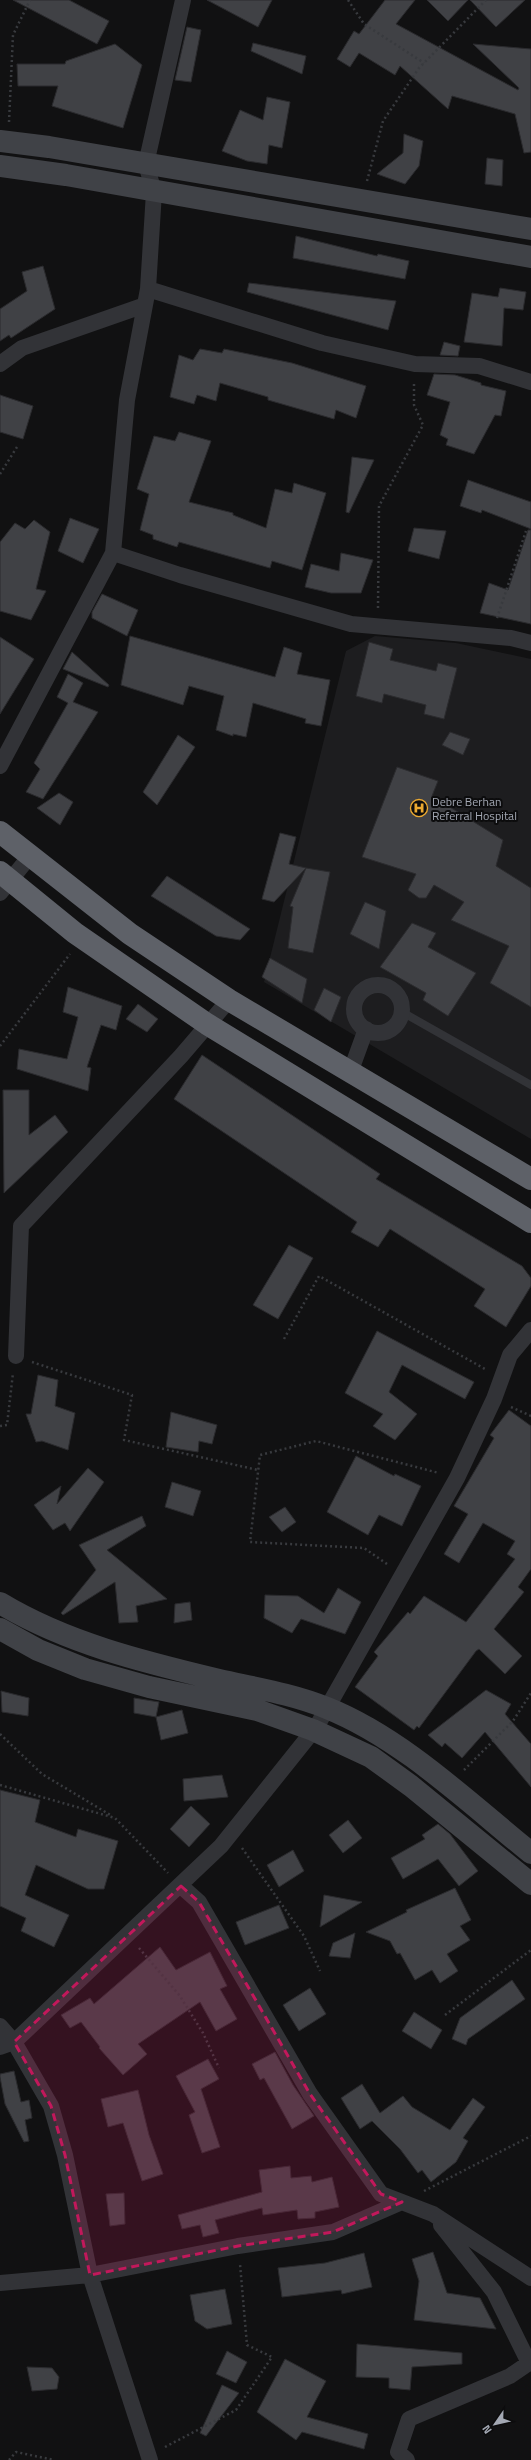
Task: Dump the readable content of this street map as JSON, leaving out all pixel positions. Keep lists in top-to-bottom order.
{
  "places": {
    "hospital": ["Debre Berhan Referral Hospital"]
  },
  "north": "bottom left"
}
